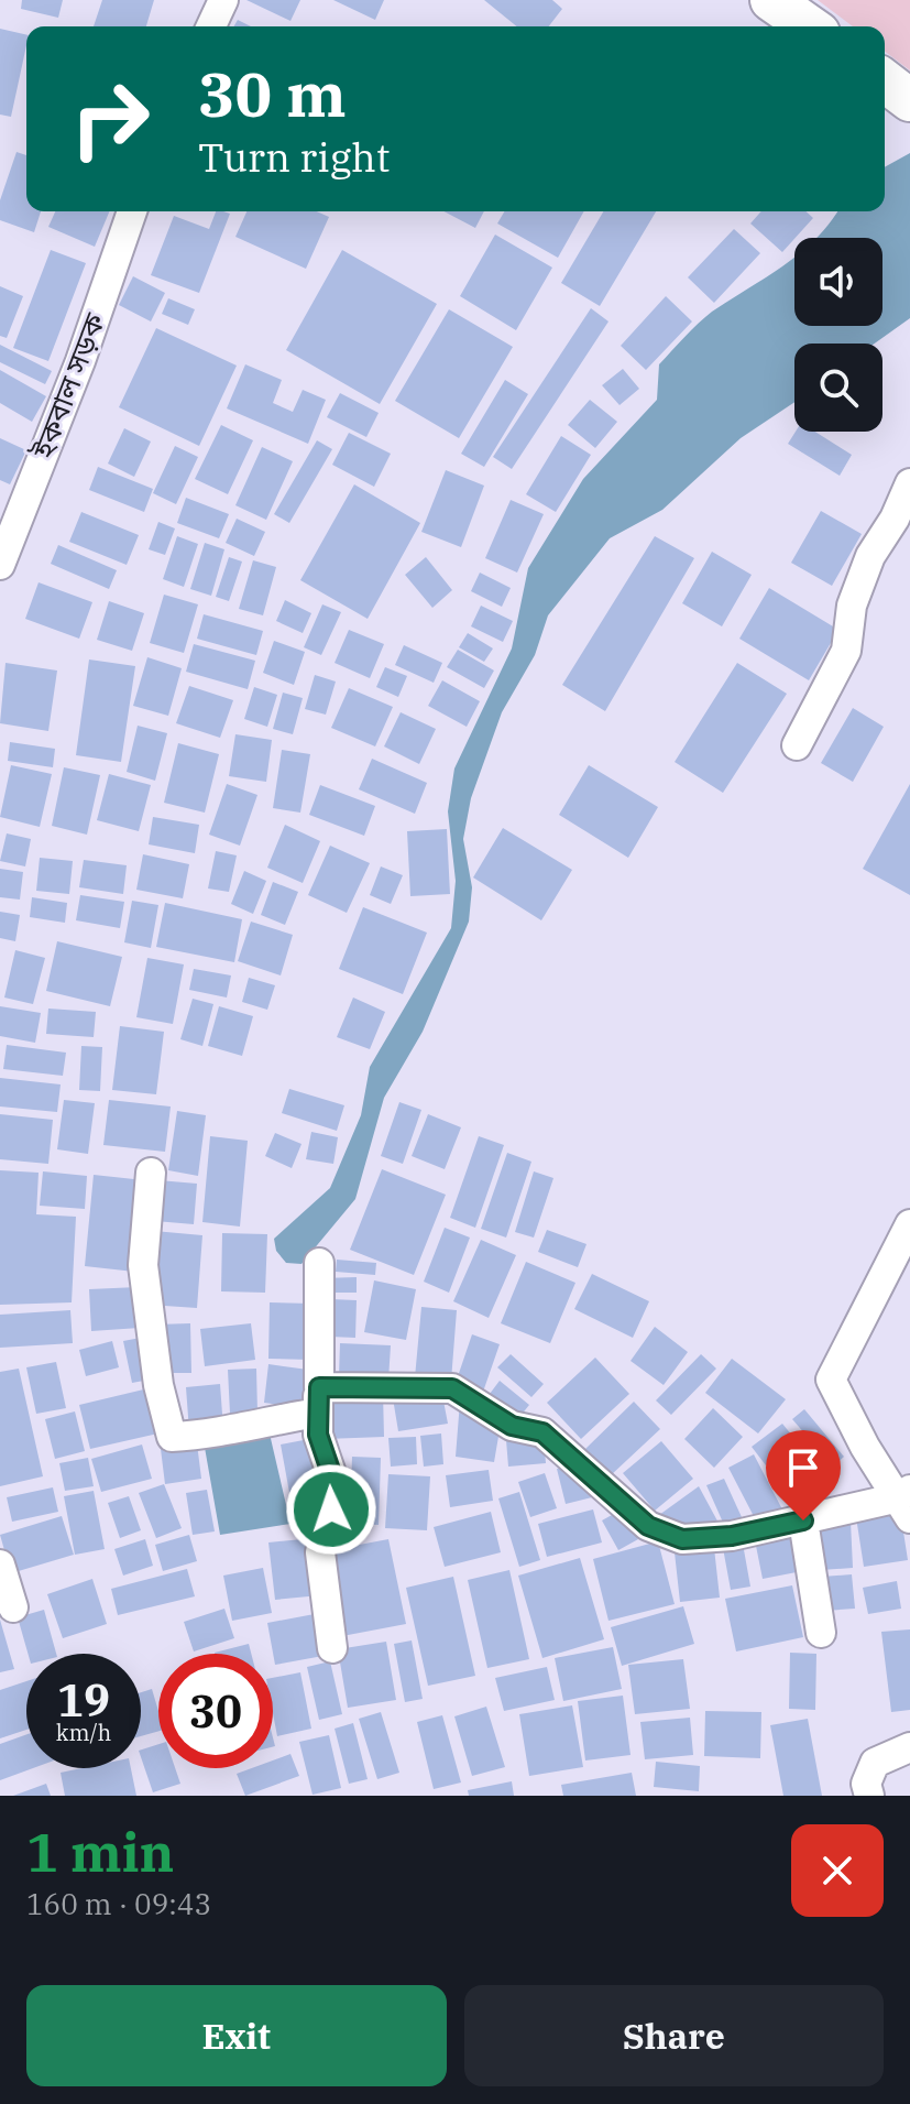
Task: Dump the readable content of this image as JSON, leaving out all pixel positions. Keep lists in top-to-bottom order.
{
  "streets": {
    "street": ["ইকবাল সড়ক"]
  },
  "page": {
    "turn": ["30 m", "Turn right"],
    "speed": "19 km/h",
    "limit": "30",
    "heading": ["1 min", "160 m · 09:43"],
    "buttons": ["Exit", "Share"]
  }
}
